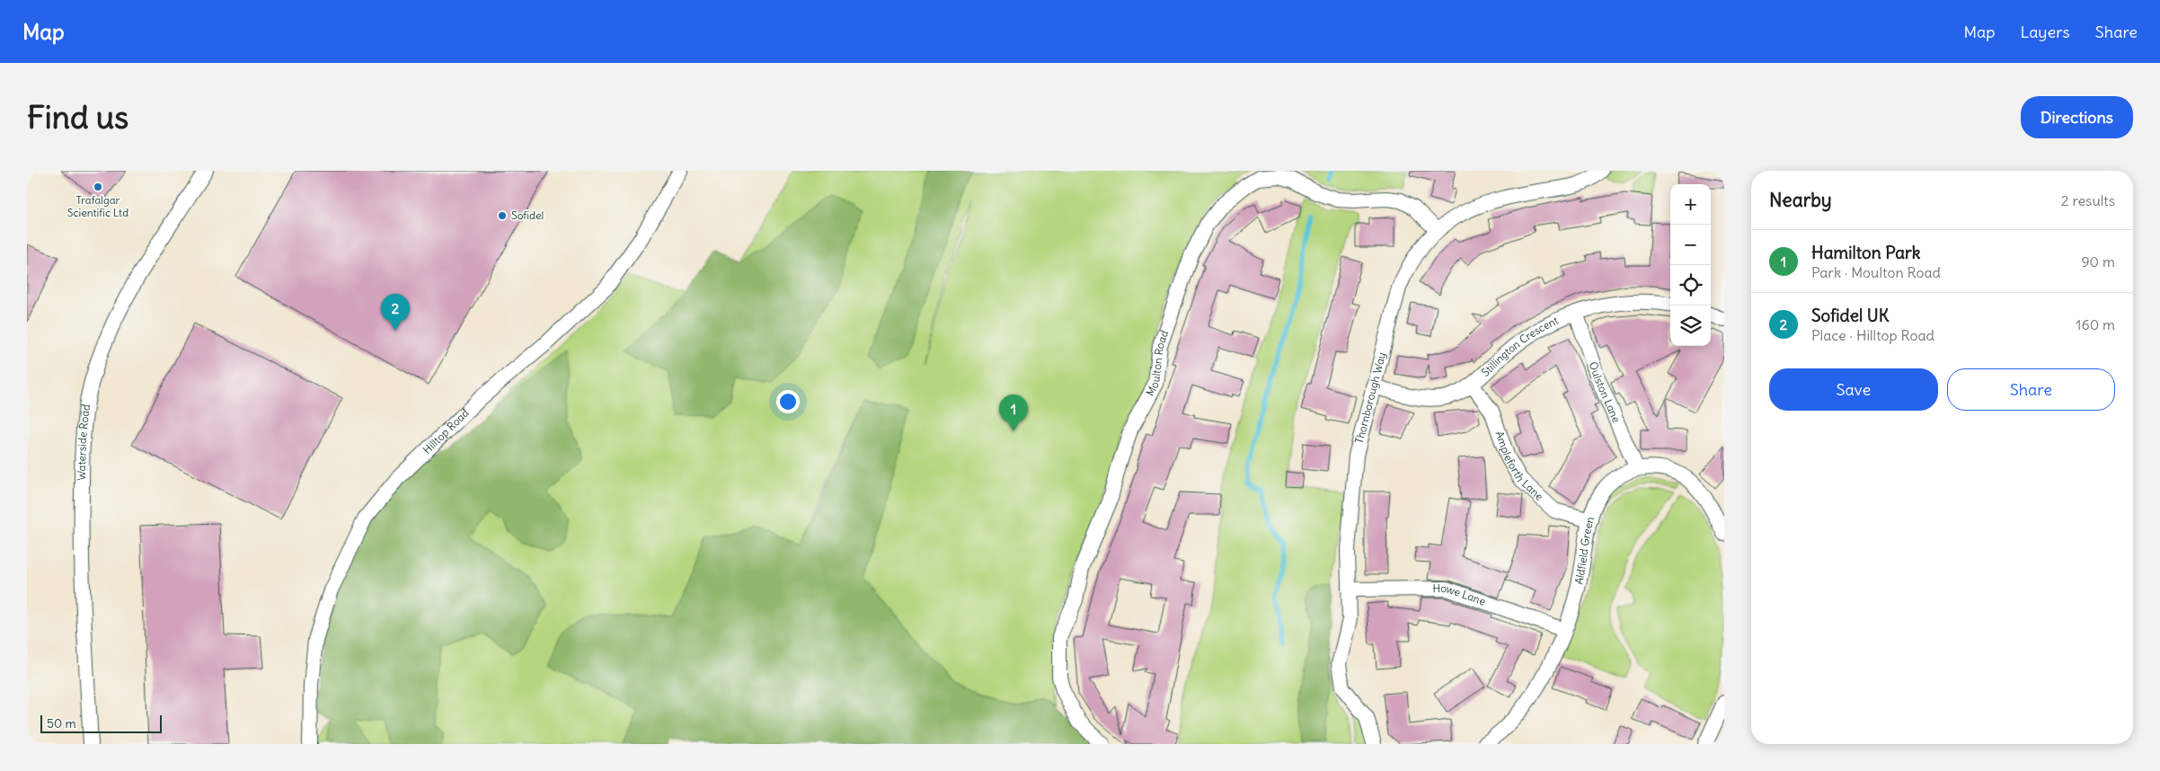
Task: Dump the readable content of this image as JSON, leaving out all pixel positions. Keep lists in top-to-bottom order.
{
  "streets": {
    "street": [
      "Stillington Crescent",
      "Moulton Road",
      "Oulston Lane",
      "Thornborough Way",
      "Hilltop Road",
      "Waterside Road",
      "Ampleforth Lane",
      "Aldfield Green",
      "Howe Lane"
    ]
  },
  "crossings": [
    ["Stillington Crescent", "Oulston Lane"],
    ["Stillington Crescent", "Thornborough Way"],
    ["Stillington Crescent", "Ampleforth Lane"],
    ["Moulton Road", "Thornborough Way"],
    ["Oulston Lane", "Aldfield Green"],
    ["Thornborough Way", "Howe Lane"],
    ["Ampleforth Lane", "Aldfield Green"],
    ["Aldfield Green", "Howe Lane"]
  ],
  "places": ["Trafalgar Scientific Ltd", "Sofidel"],
  "scale_bar": "50 m",
  "page": {
    "header": "Map",
    "nav": ["Map", "Layers", "Share"],
    "buttons": [
      "Directions",
      ["Save", "Share"]
    ],
    "title": "Find us",
    "heading": ["Nearby", "2 results"],
    "map_buttons": ["+", "−"],
    "list": [
      {
        "mark": "1",
        "name": "Hamilton Park",
        "note": "Park · Moulton Road",
        "value": "90 m"
      },
      {
        "mark": "2",
        "name": "Sofidel UK",
        "note": "Place · Hilltop Road",
        "value": "160 m"
      }
    ],
    "pins": ["2", "1"],
    "scale": "50 m"
  }
}
